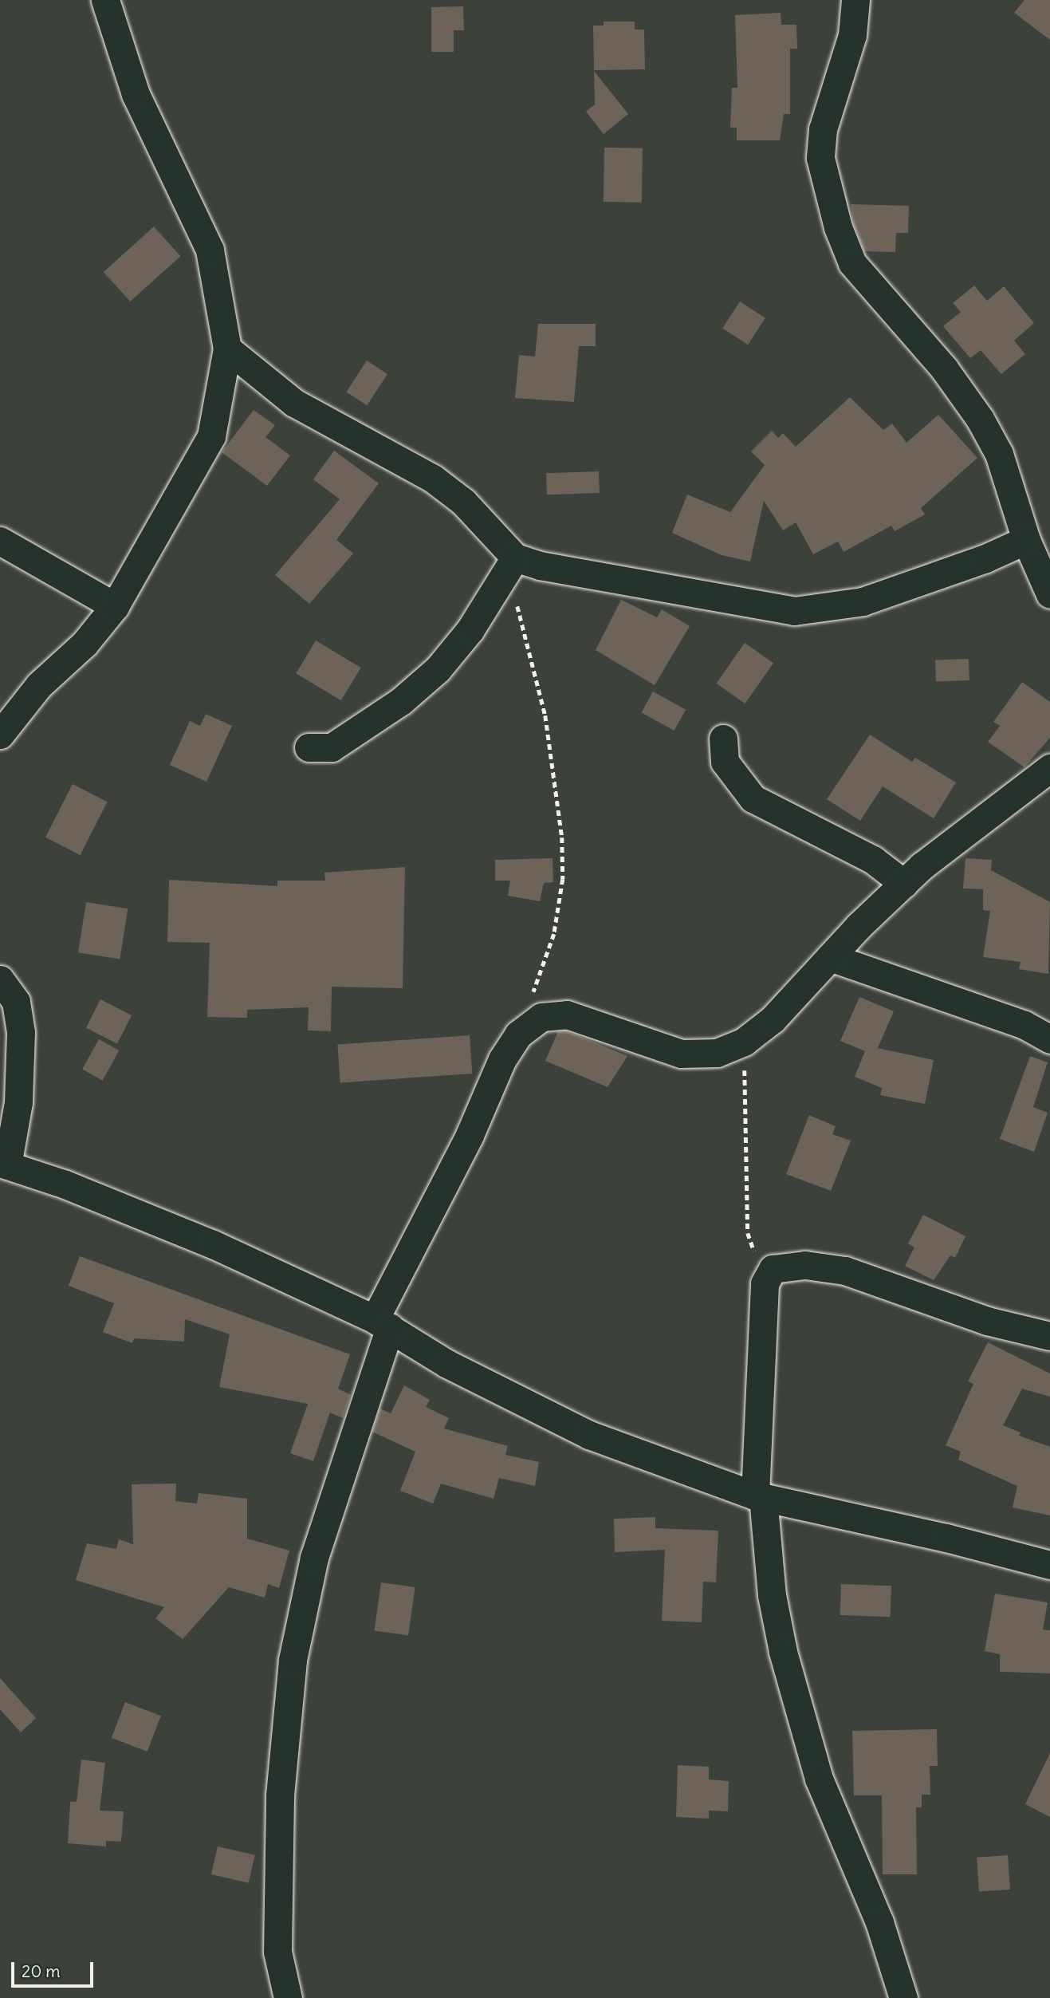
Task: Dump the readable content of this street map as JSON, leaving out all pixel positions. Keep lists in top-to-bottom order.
{
  "scale_bar": "20 m"
}
